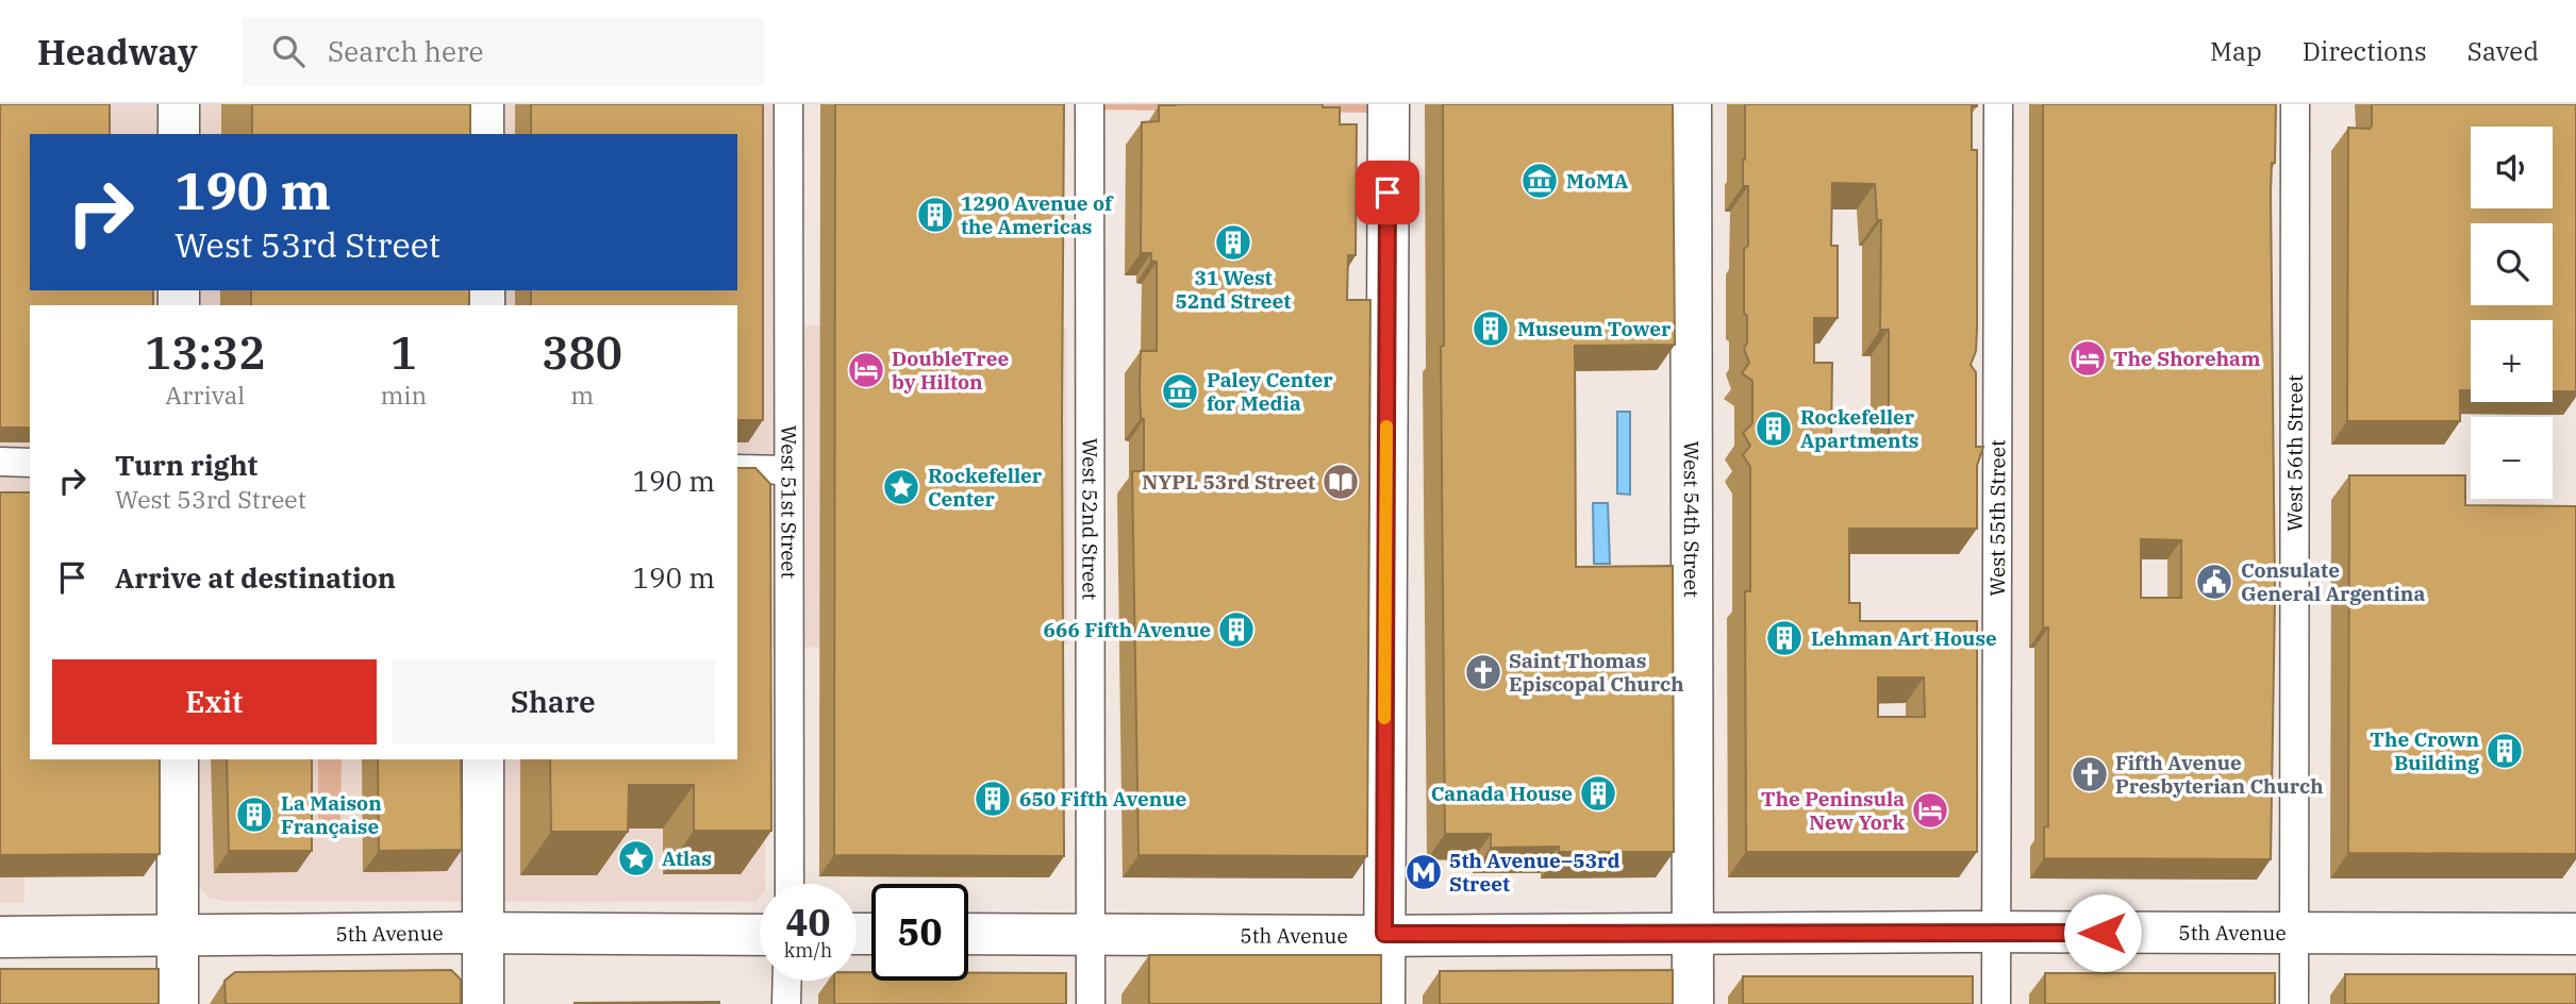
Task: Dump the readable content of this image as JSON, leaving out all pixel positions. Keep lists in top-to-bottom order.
{
  "streets": {
    "main road": ["West 54th Street", "5th Avenue"],
    "street": [
      "West 56th Street",
      "West 51st Street",
      "West 55th Street",
      "West 52nd Street"
    ]
  },
  "crossings": [
    ["West 56th Street", "5th Avenue"],
    ["West 55th Street", "5th Avenue"],
    ["West 52nd Street", "5th Avenue"],
    ["West 54th Street", "5th Avenue"]
  ],
  "places": {
    "museum": ["MoMA", "Paley Center for Media"],
    "building": [
      "1290 Avenue of the Americas",
      "31 West 52nd Street",
      "Museum Tower",
      "Rockefeller Apartments",
      "666 Fifth Avenue",
      "Lehman Art House",
      "The Crown Building",
      "Canada House",
      "650 Fifth Avenue",
      "La Maison Française"
    ],
    "hotel": ["The Shoreham", "DoubleTree by Hilton", "The Peninsula New York"],
    "library": ["NYPL 53rd Street"],
    "place": ["Rockefeller Center", "Atlas"],
    "public building": ["Consulate General Argentina"],
    "church": ["Saint Thomas Episcopal Church", "Fifth Avenue Presbyterian Church"],
    "metro station": ["5th Avenue–53rd Street"]
  },
  "page": {
    "header": "Headway",
    "search": "Search here",
    "nav": ["Map", "Directions", "Saved"],
    "map_buttons": ["+", "−"],
    "turn": ["190 m", "West 53rd Street"],
    "eta": [
      "13:32",
      "Arrival",
      "1",
      "min",
      "380",
      "m"
    ],
    "list": [
      {
        "name": "Turn right",
        "note": "West 53rd Street",
        "value": "190 m"
      },
      {
        "name": "Arrive at destination",
        "value": "190 m"
      }
    ],
    "buttons": ["Exit", "Share"],
    "speed": "40 km/h",
    "limit": "50"
  }
}
